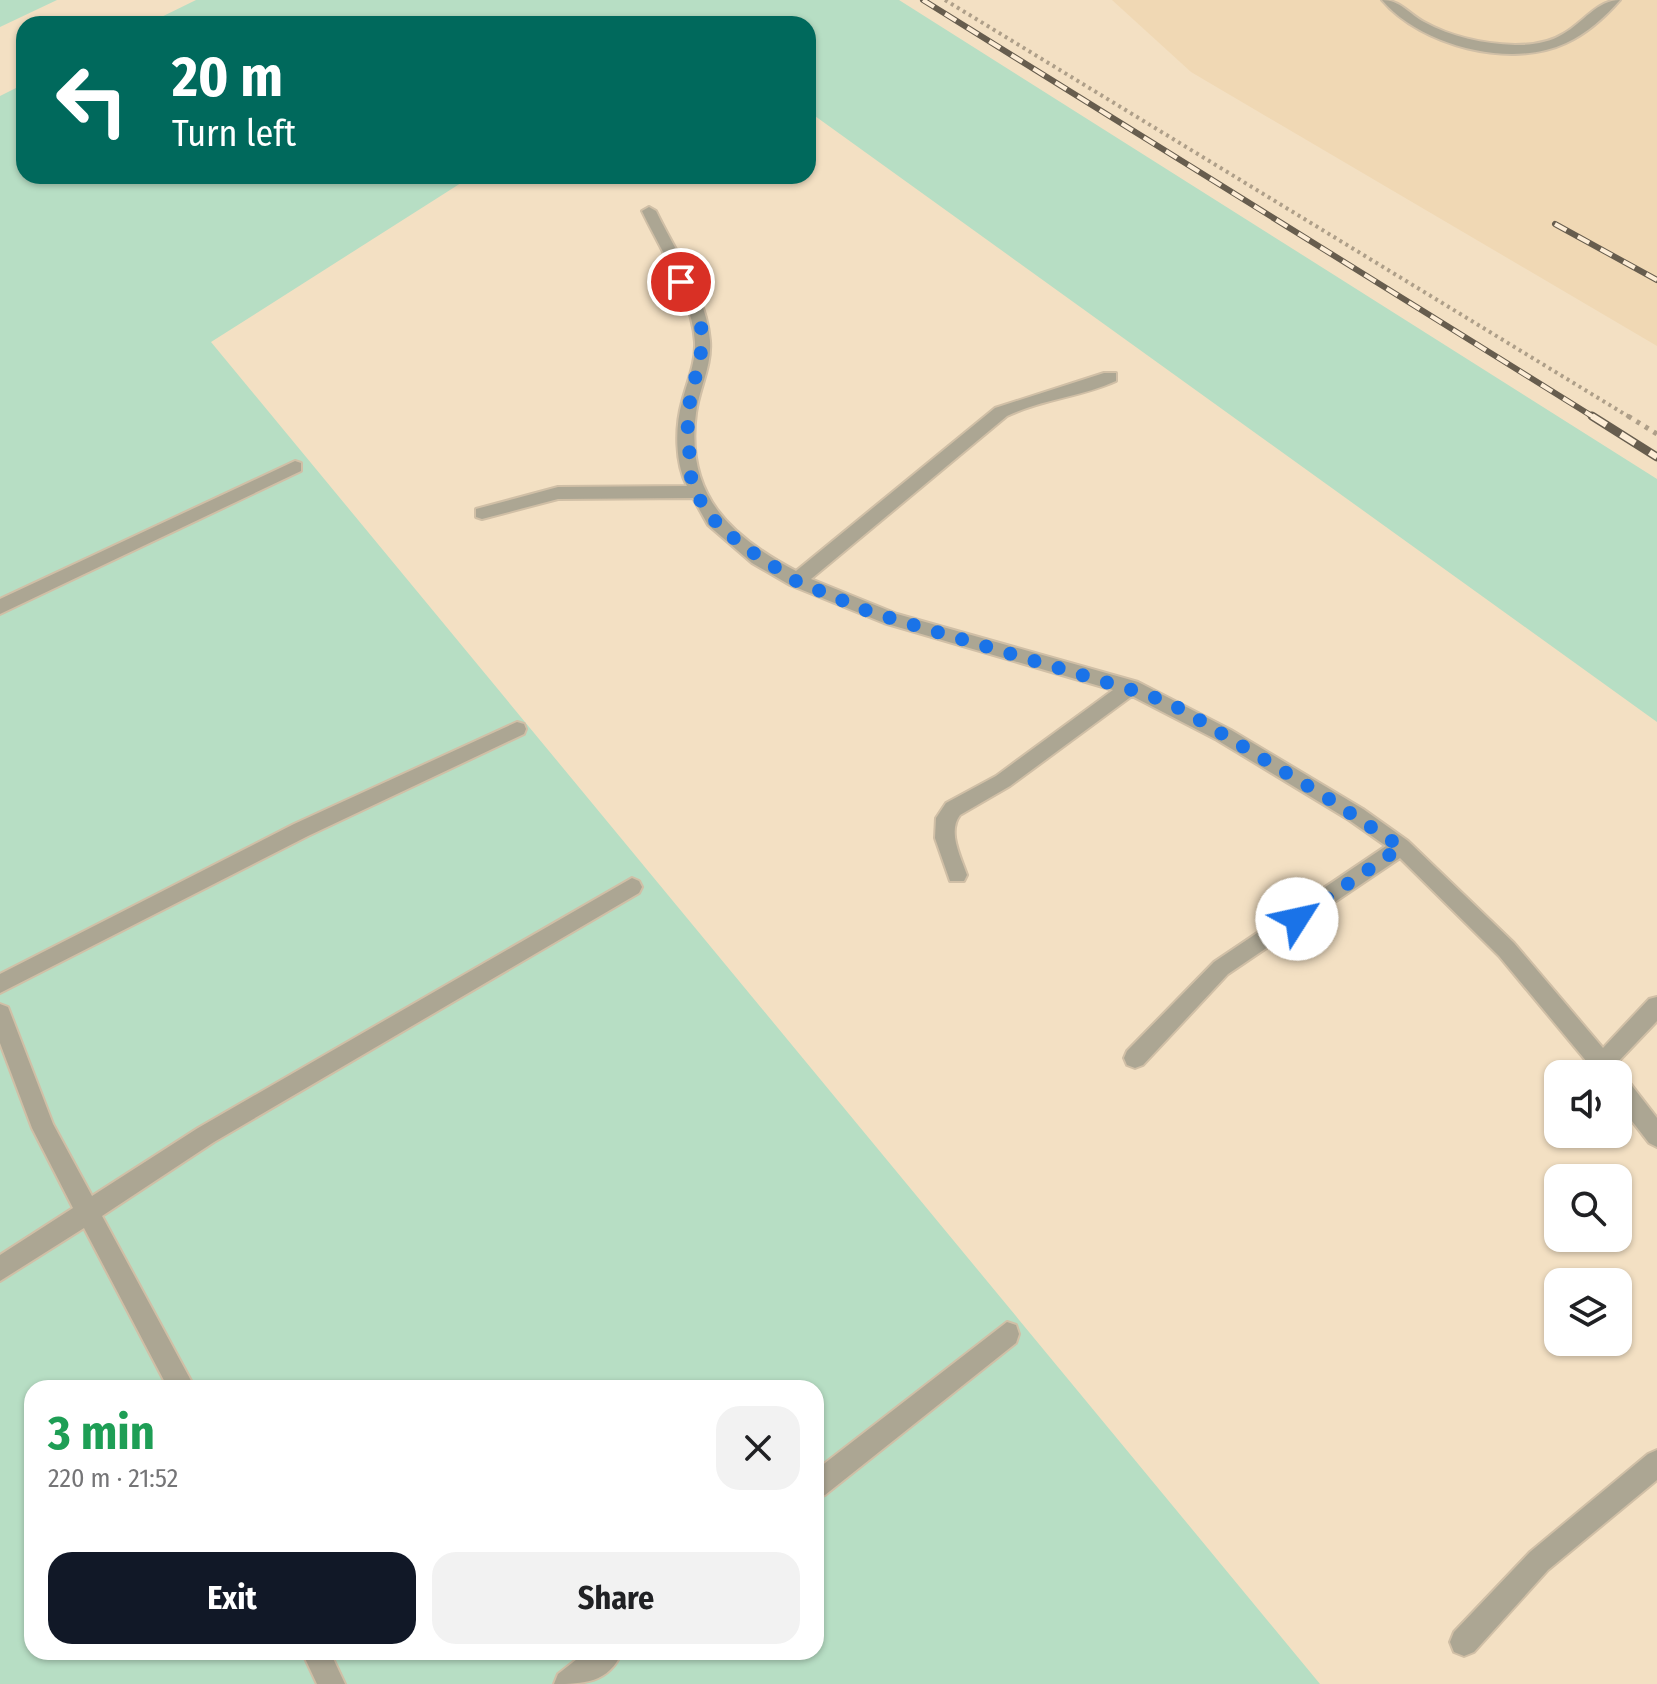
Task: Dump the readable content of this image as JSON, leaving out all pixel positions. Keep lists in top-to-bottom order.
{
  "page": {
    "turn": ["20 m", "Turn left"],
    "heading": ["3 min", "220 m · 21:52"],
    "buttons": ["Exit", "Share"]
  }
}
